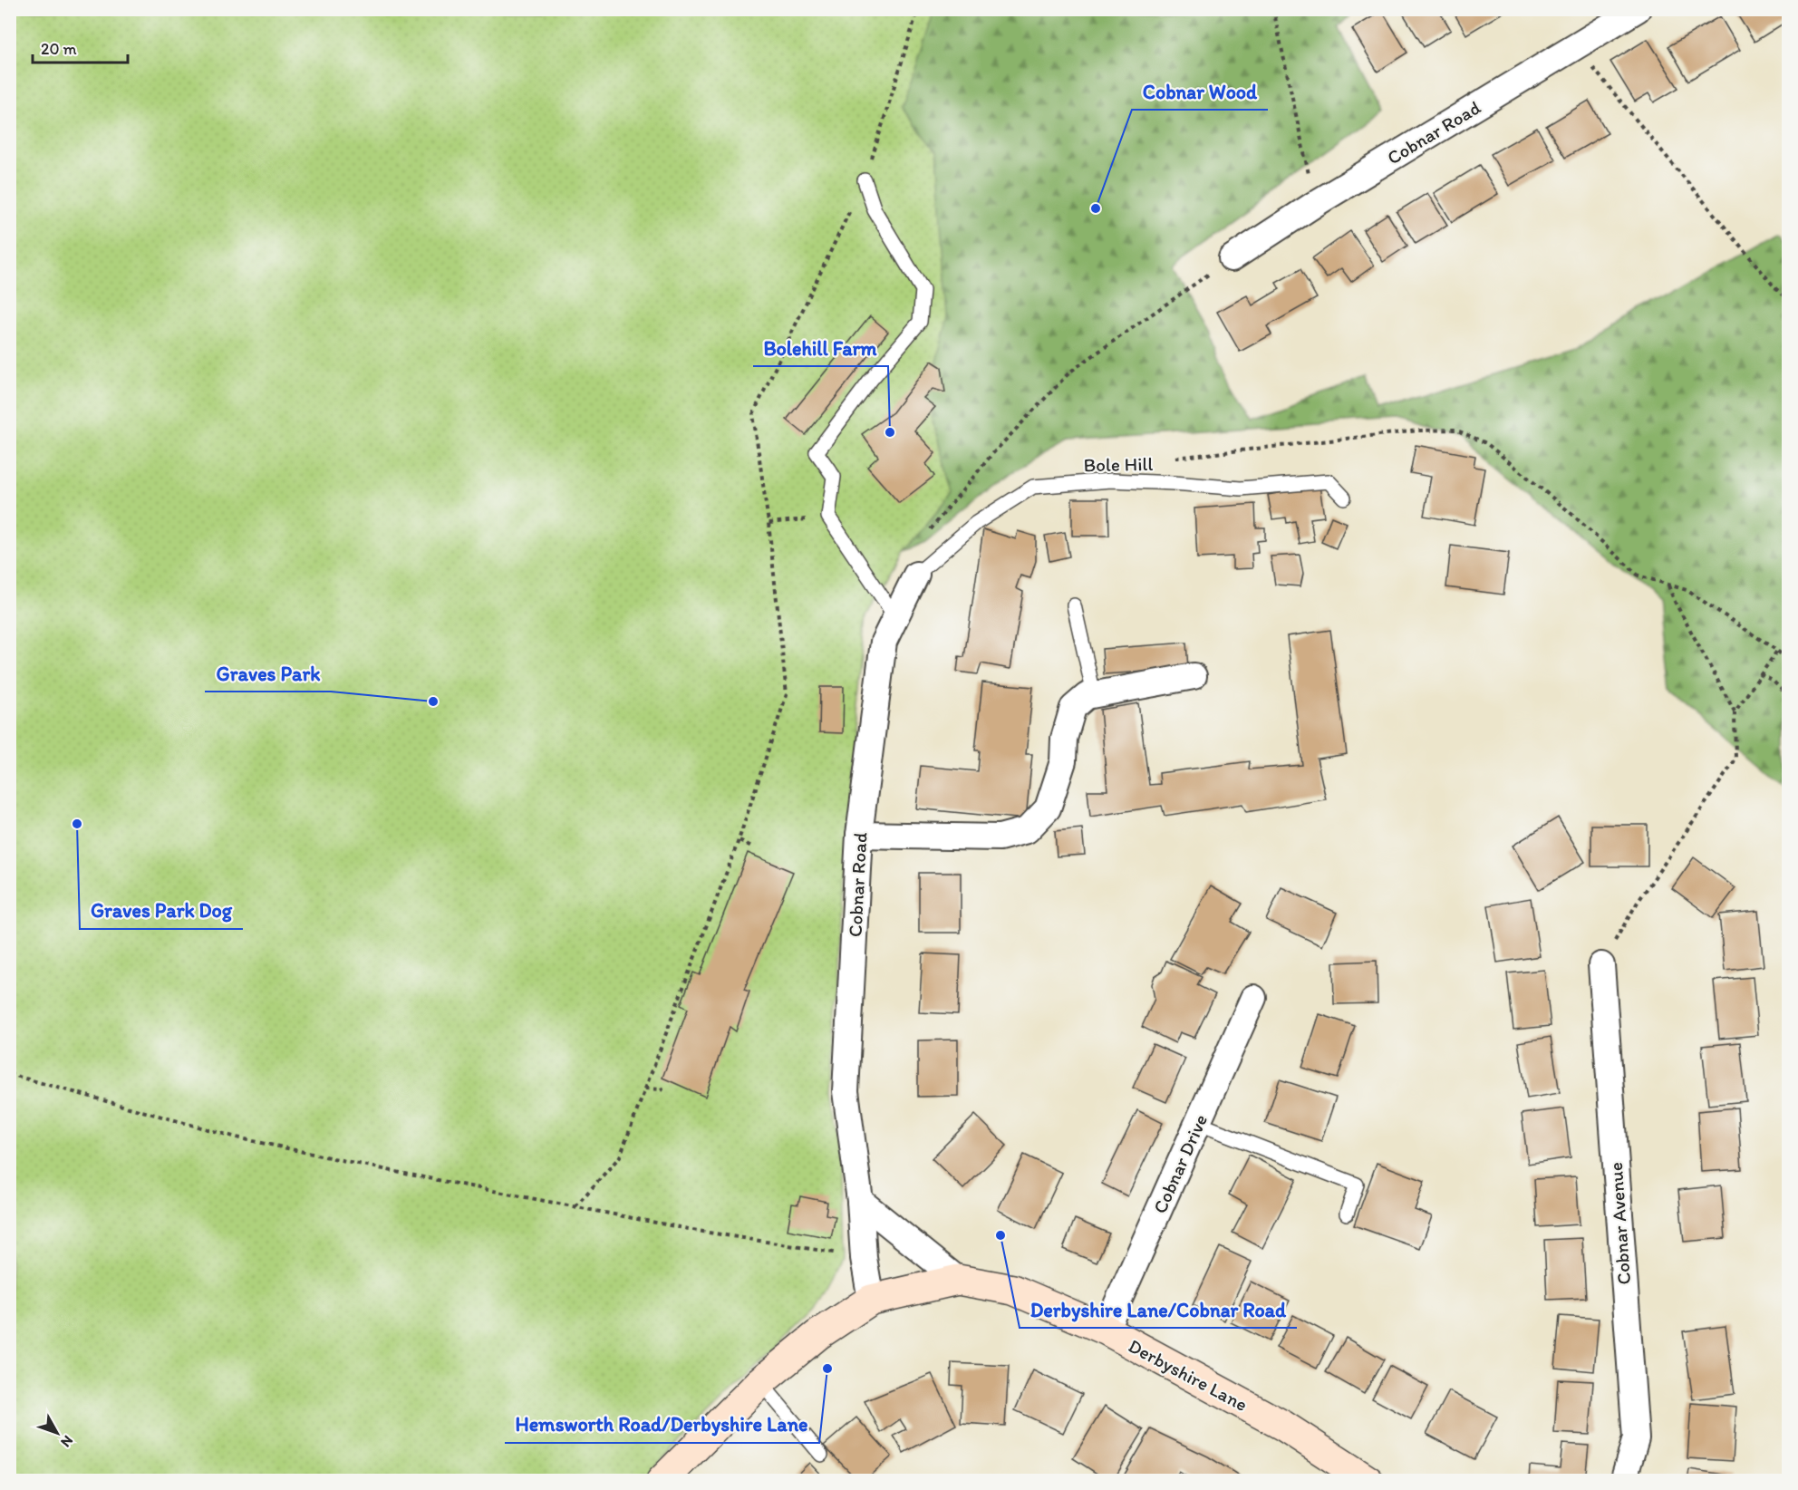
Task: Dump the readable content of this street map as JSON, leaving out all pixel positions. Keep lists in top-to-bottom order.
{
  "streets": {
    "street": [
      "Cobnar Road",
      "Cobnar Drive",
      "Cobnar Avenue",
      "Derbyshire Lane"
    ],
    "lane": ["Bole Hill"]
  },
  "crossings": [
    ["Cobnar Road", "Bole Hill"],
    ["Cobnar Road", "Derbyshire Lane"],
    ["Cobnar Drive", "Derbyshire Lane"]
  ],
  "places": [
    "Cobnar Wood",
    "Bolehill Farm",
    "Graves Park",
    "Graves Park Dog",
    "Derbyshire Lane/Cobnar Road",
    "Hemsworth Road/Derbyshire Lane"
  ],
  "scale_bar": "20 m",
  "north": "bottom right"
}
